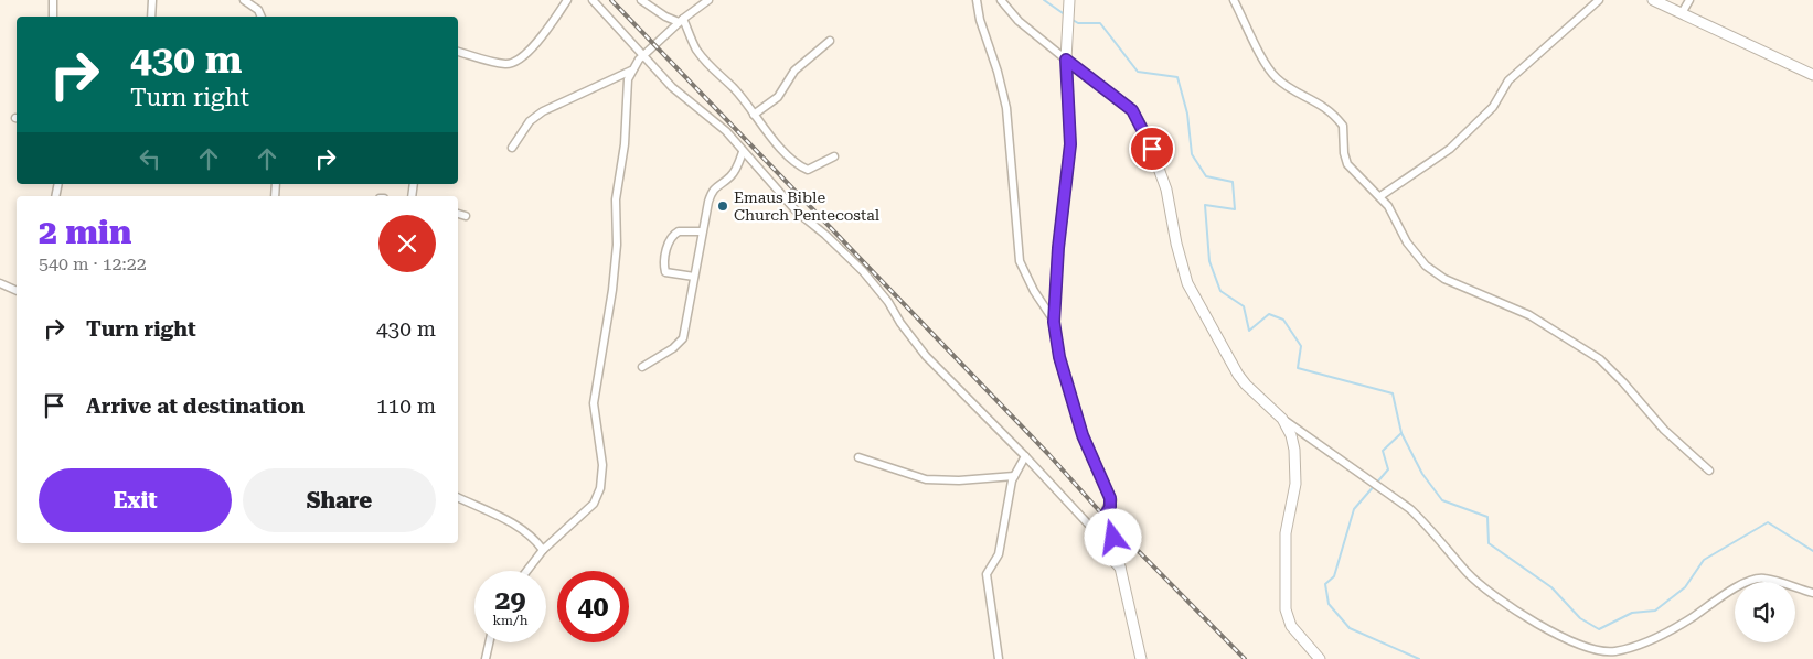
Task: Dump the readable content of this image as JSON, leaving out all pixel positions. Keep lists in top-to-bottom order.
{
  "places": ["Emaus Bible Church Pentecostal"],
  "page": {
    "turn": ["430 m", "Turn right"],
    "heading": ["2 min", "540 m · 12:22"],
    "list": [
      {
        "name": "Turn right",
        "value": "430 m"
      },
      {
        "name": "Arrive at destination",
        "value": "110 m"
      }
    ],
    "buttons": ["Exit", "Share"],
    "speed": "29 km/h",
    "limit": "40"
  }
}
